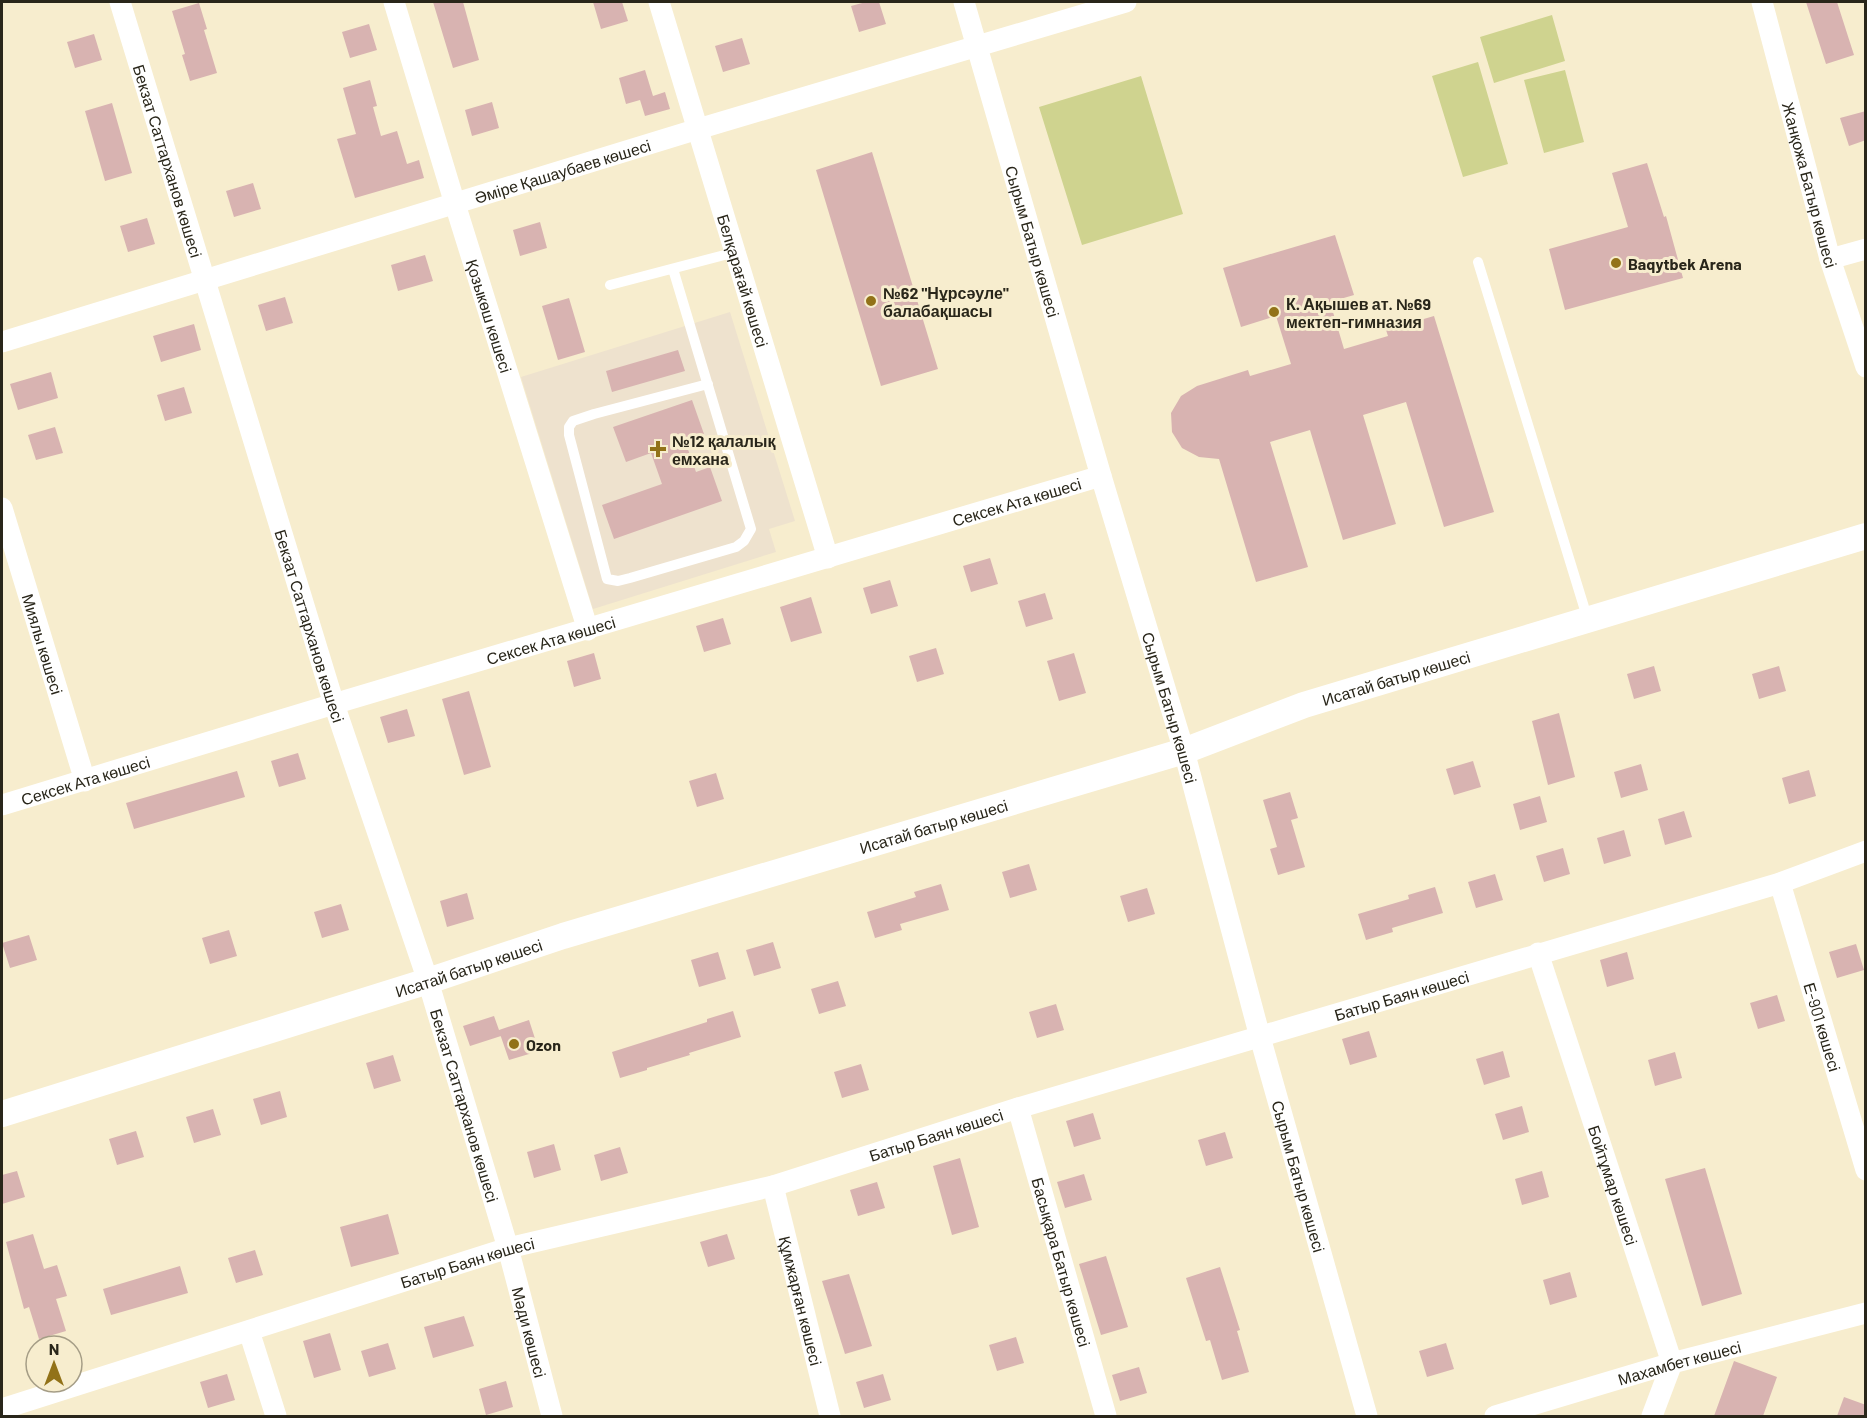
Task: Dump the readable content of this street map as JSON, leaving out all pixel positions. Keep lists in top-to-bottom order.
{
  "streets": {
    "street": [
      "Бекзат Саттарханов көшесі",
      "Әміре Қашаубаев көшесі",
      "Жанқожа Батыр көшесі",
      "Сырым Батыр көшесі",
      "Белқарағай көшесі",
      "Қозыкөш көшесі",
      "Сексек Ата көшесі",
      "Миялы көшесі",
      "Исатай батыр көшесі",
      "Батыр Баян көшесі",
      "Е-901 көшесі",
      "Бойтұмар көшесі",
      "Басықара Батыр көшесі",
      "Құмжарған көшесі",
      "Мәди көшесі",
      "Махамбет көшесі"
    ]
  },
  "crossings": [
    ["Бекзат Саттарханов көшесі", "Әміре Қашаубаев көшесі"],
    ["Бекзат Саттарханов көшесі", "Сексек Ата көшесі"],
    ["Бекзат Саттарханов көшесі", "Исатай батыр көшесі"],
    ["Бекзат Саттарханов көшесі", "Батыр Баян көшесі"],
    ["Бекзат Саттарханов көшесі", "Мәди көшесі"],
    ["Әміре Қашаубаев көшесі", "Сырым Батыр көшесі"],
    ["Әміре Қашаубаев көшесі", "Белқарағай көшесі"],
    ["Әміре Қашаубаев көшесі", "Қозыкөш көшесі"],
    ["Сырым Батыр көшесі", "Сексек Ата көшесі"],
    ["Сырым Батыр көшесі", "Исатай батыр көшесі"],
    ["Сырым Батыр көшесі", "Батыр Баян көшесі"],
    ["Белқарағай көшесі", "Сексек Ата көшесі"],
    ["Қозыкөш көшесі", "Сексек Ата көшесі"],
    ["Сексек Ата көшесі", "Миялы көшесі"],
    ["Батыр Баян көшесі", "Е-901 көшесі"],
    ["Батыр Баян көшесі", "Бойтұмар көшесі"],
    ["Батыр Баян көшесі", "Басықара Батыр көшесі"],
    ["Батыр Баян көшесі", "Құмжарған көшесі"],
    ["Батыр Баян көшесі", "Мәди көшесі"],
    ["Бойтұмар көшесі", "Махамбет көшесі"]
  ],
  "places": {
    "other": [
      "Baqytbek Arena",
      "№62 \"Нұрсәуле\" балабақшасы",
      "К. Ақышев ат. №69 мектеп-гимназия",
      "Ozon"
    ],
    "health": ["№12 қалалық емхана"]
  },
  "north": "top"
}
